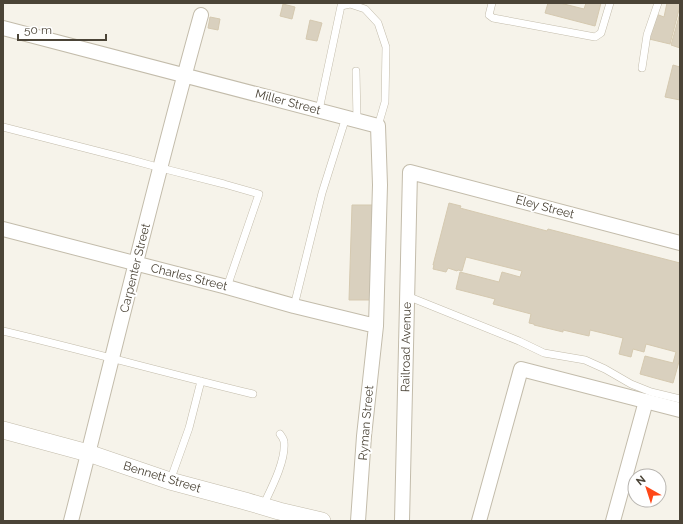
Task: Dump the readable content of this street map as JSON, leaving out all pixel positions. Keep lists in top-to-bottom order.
{
  "streets": {
    "street": [
      "Miller Street",
      "Eley Street",
      "Carpenter Street",
      "Charles Street",
      "Railroad Avenue",
      "Ryman Street",
      "Bennett Street"
    ]
  },
  "crossings": [
    ["Miller Street", "Carpenter Street"],
    ["Eley Street", "Railroad Avenue"],
    ["Carpenter Street", "Charles Street"],
    ["Carpenter Street", "Bennett Street"],
    ["Charles Street", "Ryman Street"]
  ],
  "scale_bar": "50 m",
  "north": "top left"
}
